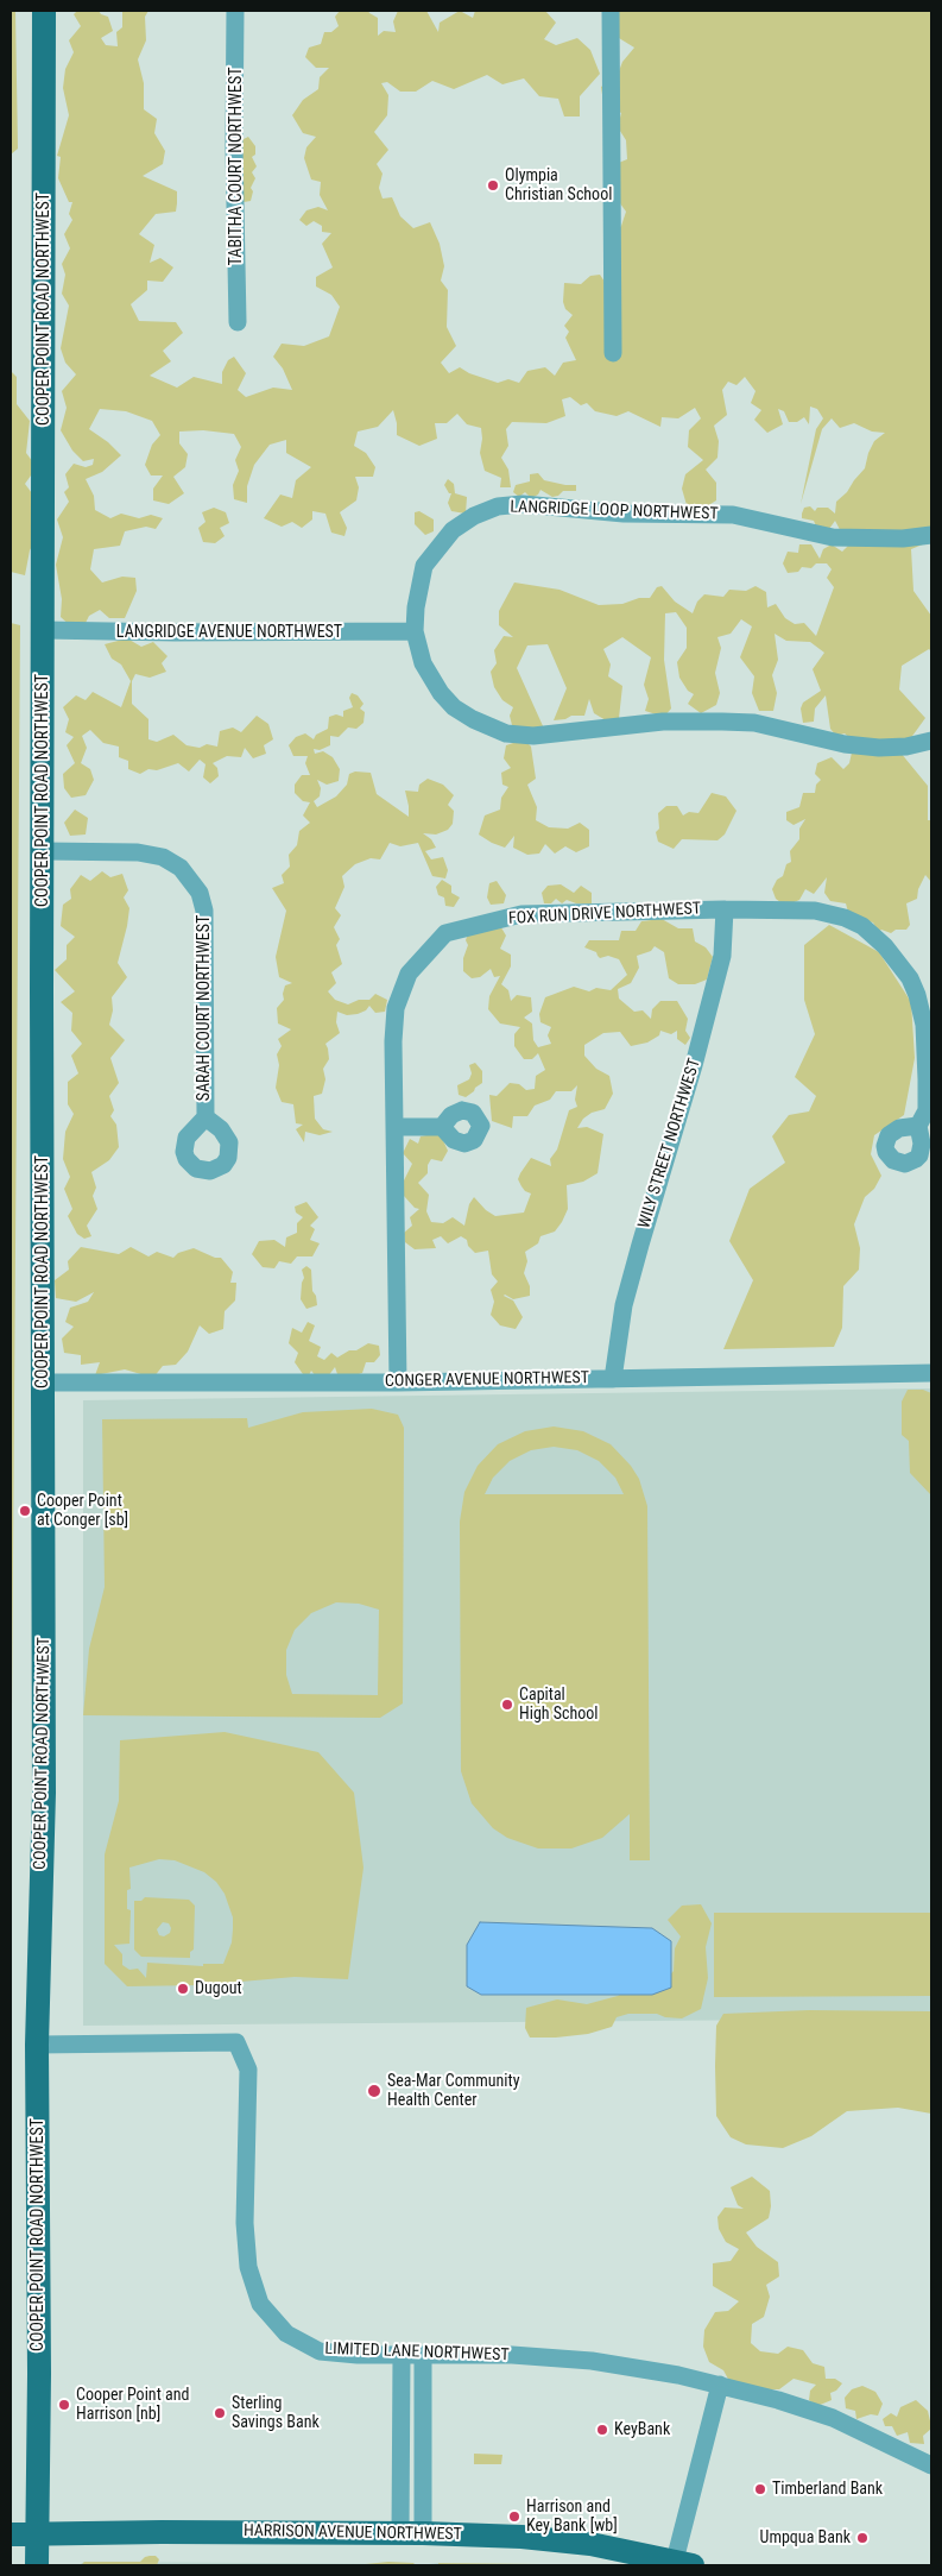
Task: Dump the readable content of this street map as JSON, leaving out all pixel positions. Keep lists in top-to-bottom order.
{
  "streets": {
    "main road": ["COOPER POINT ROAD NORTHWEST", "HARRISON AVENUE NORTHWEST"],
    "street": [
      "TABITHA COURT NORTHWEST",
      "LANGRIDGE LOOP NORTHWEST",
      "LANGRIDGE AVENUE NORTHWEST",
      "FOX RUN DRIVE NORTHWEST",
      "SARAH COURT NORTHWEST",
      "WILY STREET NORTHWEST",
      "CONGER AVENUE NORTHWEST",
      "LIMITED LANE NORTHWEST"
    ]
  },
  "crossings": [
    ["COOPER POINT ROAD NORTHWEST", "LANGRIDGE AVENUE NORTHWEST"],
    ["COOPER POINT ROAD NORTHWEST", "SARAH COURT NORTHWEST"],
    ["COOPER POINT ROAD NORTHWEST", "CONGER AVENUE NORTHWEST"],
    ["COOPER POINT ROAD NORTHWEST", "LIMITED LANE NORTHWEST"],
    ["COOPER POINT ROAD NORTHWEST", "HARRISON AVENUE NORTHWEST"],
    ["LANGRIDGE LOOP NORTHWEST", "LANGRIDGE AVENUE NORTHWEST"],
    ["FOX RUN DRIVE NORTHWEST", "WILY STREET NORTHWEST"],
    ["FOX RUN DRIVE NORTHWEST", "CONGER AVENUE NORTHWEST"],
    ["WILY STREET NORTHWEST", "CONGER AVENUE NORTHWEST"]
  ],
  "places": [
    "Olympia Christian School",
    "Cooper Point at Conger [sb]",
    "Capital High School",
    "Dugout",
    "Sea-Mar Community Health Center",
    "Cooper Point and Harrison [nb]",
    "Sterling Savings Bank",
    "KeyBank",
    "Timberland Bank",
    "Harrison and Key Bank [wb]",
    "Umpqua Bank"
  ]
}
